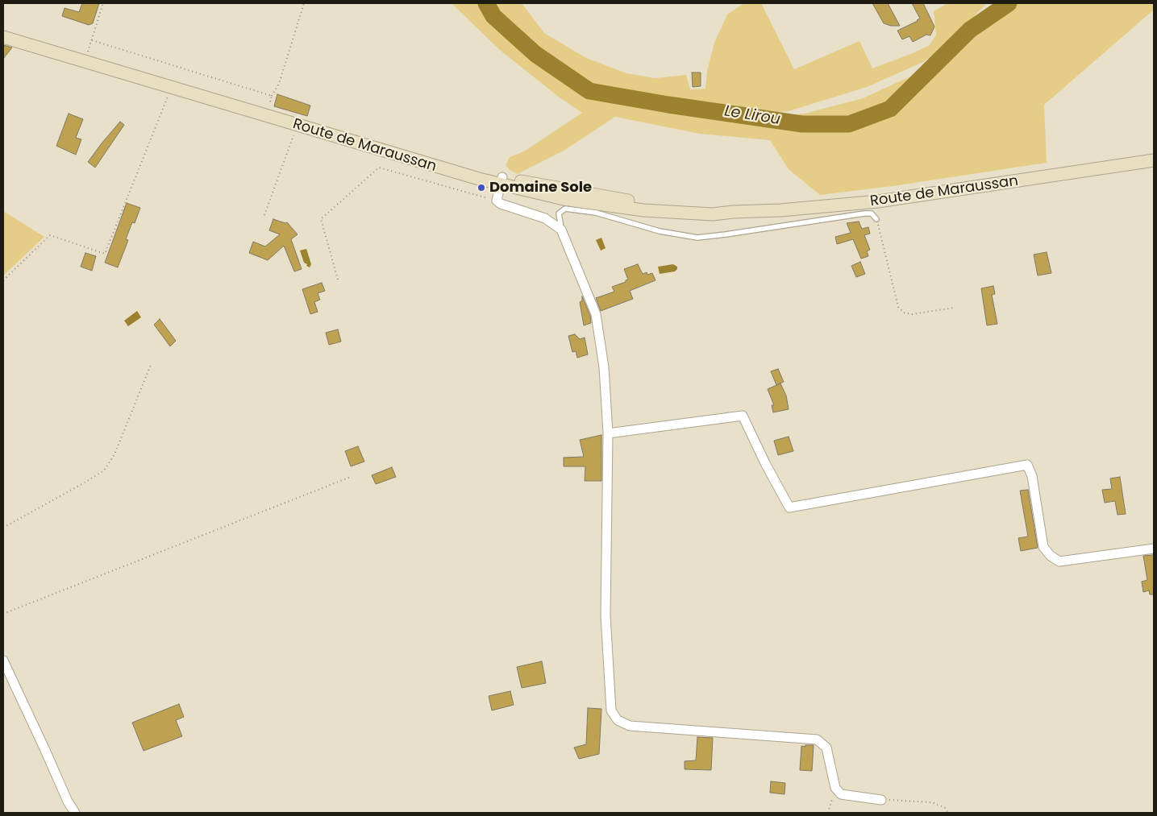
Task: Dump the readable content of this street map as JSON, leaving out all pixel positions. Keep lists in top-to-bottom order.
{
  "streets": {
    "main road": ["Route de Maraussan"]
  },
  "water": ["Le Lirou"],
  "places": ["Domaine Sole"]
}
